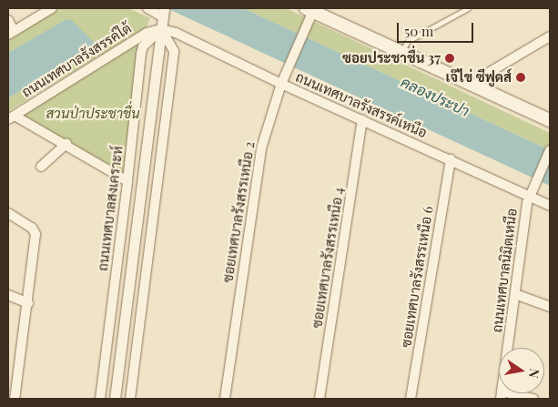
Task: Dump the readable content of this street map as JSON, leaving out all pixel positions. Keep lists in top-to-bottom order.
{
  "streets": {
    "street": [
      "ถนนเทศบาลรังสรรค์ใต้",
      "ถนนเทศบาลรังสรรค์เหนือ",
      "ถนนเทศบาลสงเคราะห์",
      "ซอยเทศบาลรังสรรเหนือ 2",
      "ซอยเทศบาลรังสรรเหนือ 4",
      "ถนนเทศบาลนิมิตเหนือ",
      "ซอยเทศบาลรังสรรเหนือ 6"
    ]
  },
  "crossings": [
    ["ถนนเทศบาลรังสรรค์ใต้", "ถนนเทศบาลรังสรรค์เหนือ"],
    ["ถนนเทศบาลรังสรรค์ใต้", "ถนนเทศบาลสงเคราะห์"],
    ["ถนนเทศบาลรังสรรค์เหนือ", "ถนนเทศบาลสงเคราะห์"],
    ["ถนนเทศบาลรังสรรค์เหนือ", "ซอยเทศบาลรังสรรเหนือ 2"],
    ["ถนนเทศบาลรังสรรค์เหนือ", "ซอยเทศบาลรังสรรเหนือ 4"],
    ["ถนนเทศบาลรังสรรค์เหนือ", "ถนนเทศบาลนิมิตเหนือ"],
    ["ถนนเทศบาลรังสรรค์เหนือ", "ซอยเทศบาลรังสรรเหนือ 6"]
  ],
  "water": ["คลองประปา"],
  "parks": ["สวนป่าประชาชื่น"],
  "places": ["ซอยประชาชื่น 37", "เจ๊ไข่ ซีฟูดส์"],
  "scale_bar": "50 m",
  "north": "right"
}
